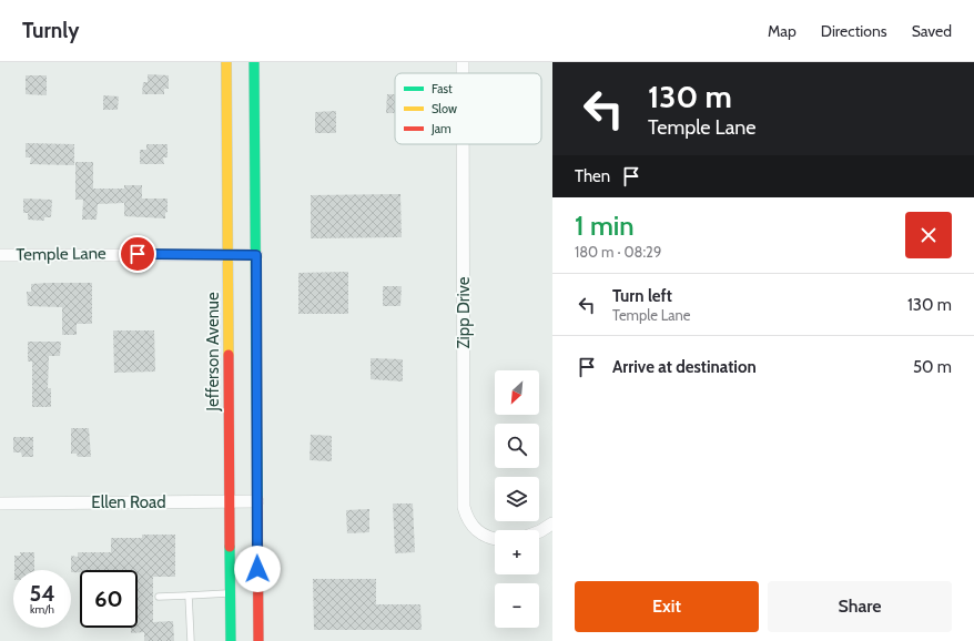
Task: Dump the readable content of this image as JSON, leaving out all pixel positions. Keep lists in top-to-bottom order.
{
  "streets": {
    "main road": ["Jefferson Avenue"],
    "street": ["Temple Lane", "Zipp Drive", "Ellen Road"]
  },
  "crossings": [
    ["Temple Lane", "Jefferson Avenue"],
    ["Jefferson Avenue", "Ellen Road"]
  ],
  "legend": ["Fast", "Slow", "Jam"],
  "north": "bottom left",
  "page": {
    "header": "Turnly",
    "nav": ["Map", "Directions", "Saved"],
    "turn": ["130 m", "Temple Lane"],
    "then": "Then",
    "heading": ["1 min", "180 m · 08:29"],
    "list": [
      {
        "name": "Turn left",
        "note": "Temple Lane",
        "value": "130 m"
      },
      {
        "name": "Arrive at destination",
        "value": "50 m"
      }
    ],
    "map_buttons": ["+", "−"],
    "speed": "54 km/h",
    "limit": "60",
    "buttons": ["Exit", "Share"]
  }
}
